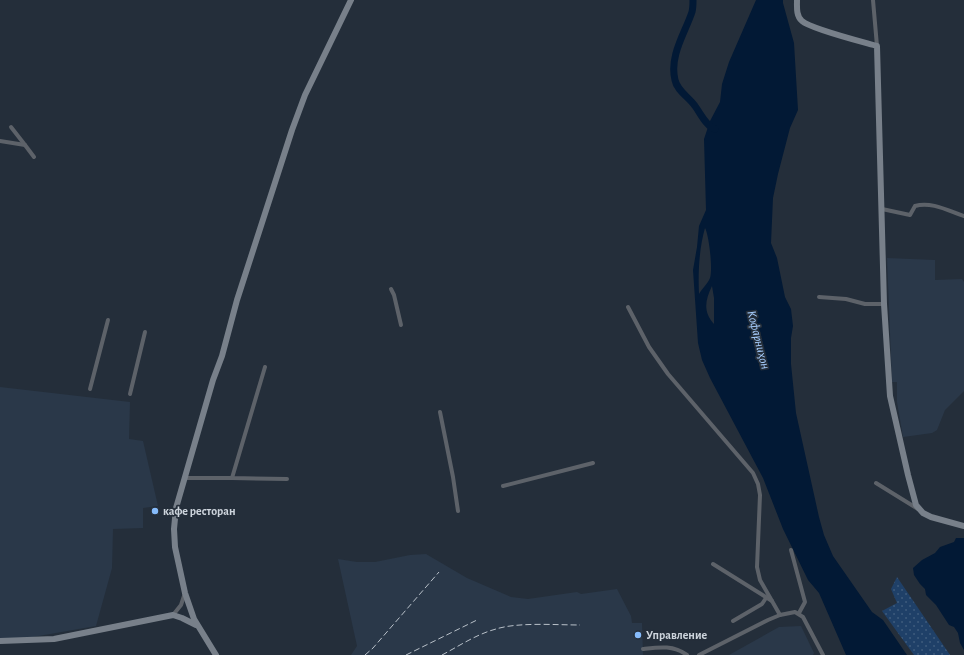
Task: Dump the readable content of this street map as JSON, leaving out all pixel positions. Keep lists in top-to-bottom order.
{
  "water": ["Кофарниҳон"],
  "places": ["кафе ресторан", "Управление"]
}
